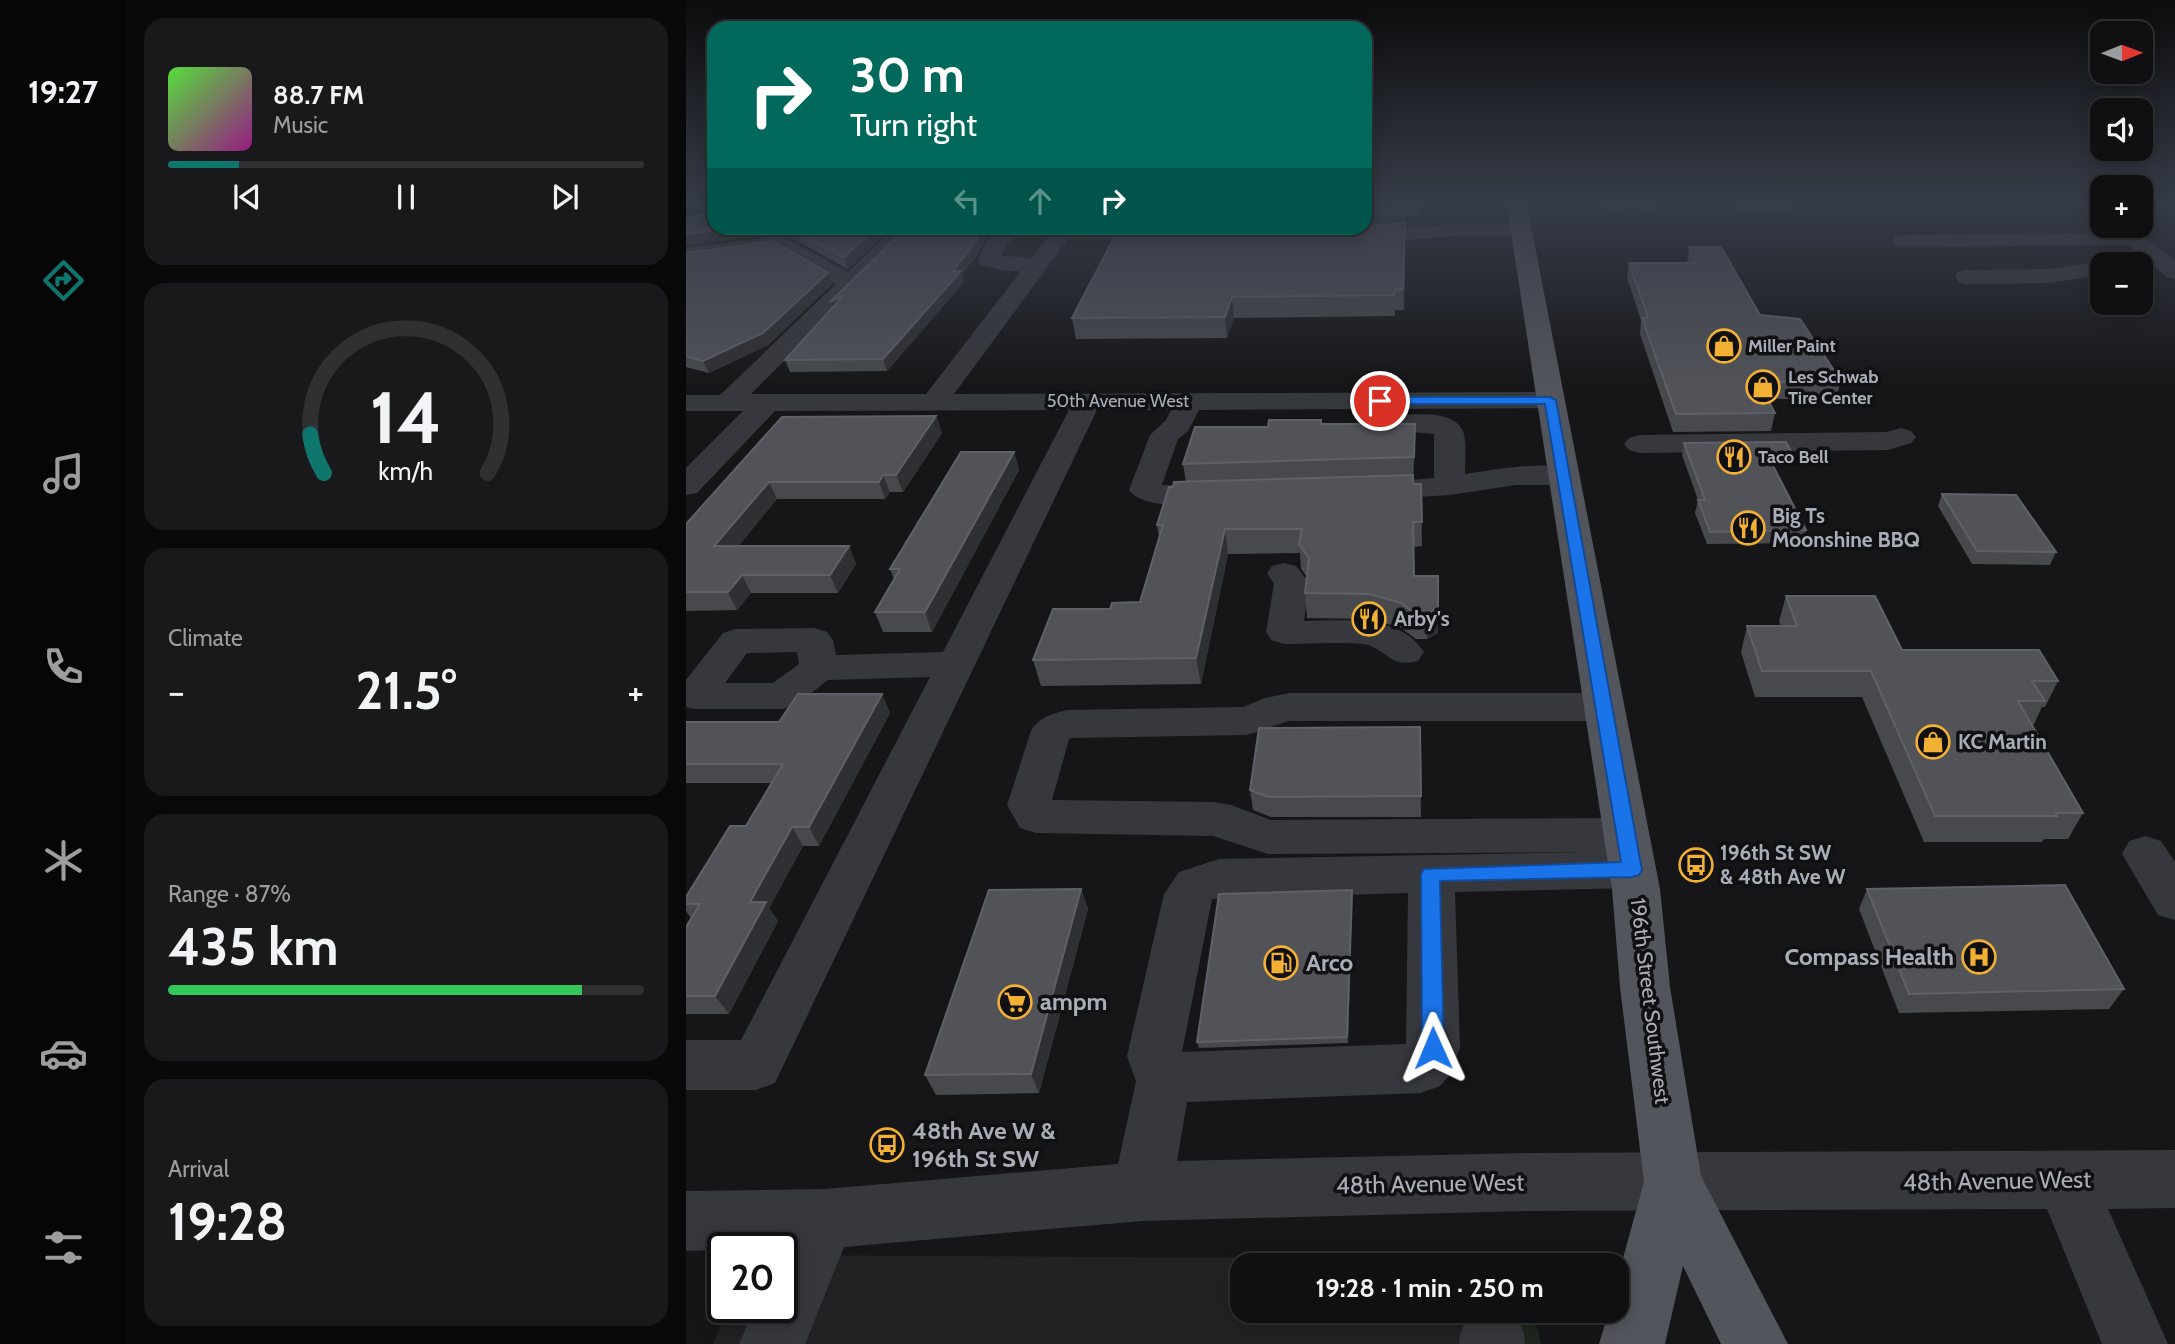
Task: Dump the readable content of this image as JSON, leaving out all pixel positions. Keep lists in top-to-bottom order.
{
  "streets": {
    "main road": ["196th Street Southwest"],
    "street": ["50th Avenue West", "48th Avenue West"]
  },
  "crossings": [
    ["50th Avenue West", "196th Street Southwest"],
    ["196th Street Southwest", "48th Avenue West"]
  ],
  "places": {
    "shop": ["Miller Paint", "Les Schwab Tire Center", "KC Martin"],
    "restaurant": ["Taco Bell", "Big Ts Moonshine BBQ", "Arby's"],
    "bus stop": ["196th St SW & 48th Ave W", "48th Ave W & 196th St SW"],
    "hospital": ["Compass Health"],
    "fuel station": ["Arco"],
    "supermarket": ["ampm"]
  },
  "north": "right",
  "page": {
    "tabs": "19:27",
    "map_buttons": ["+", "−"],
    "turn": ["30 m", "Turn right"],
    "song": ["88.7 FM", "Music"],
    "tile": [
      "Climate",
      ["Range · 87%", "435 km"],
      ["Arrival", "19:28"]
    ],
    "heat": ["−", "21.5°", "+"],
    "limit": "20",
    "trip": "19:28 · 1 min · 250 m",
    "gauge": ["14", "km/h"]
  }
}
